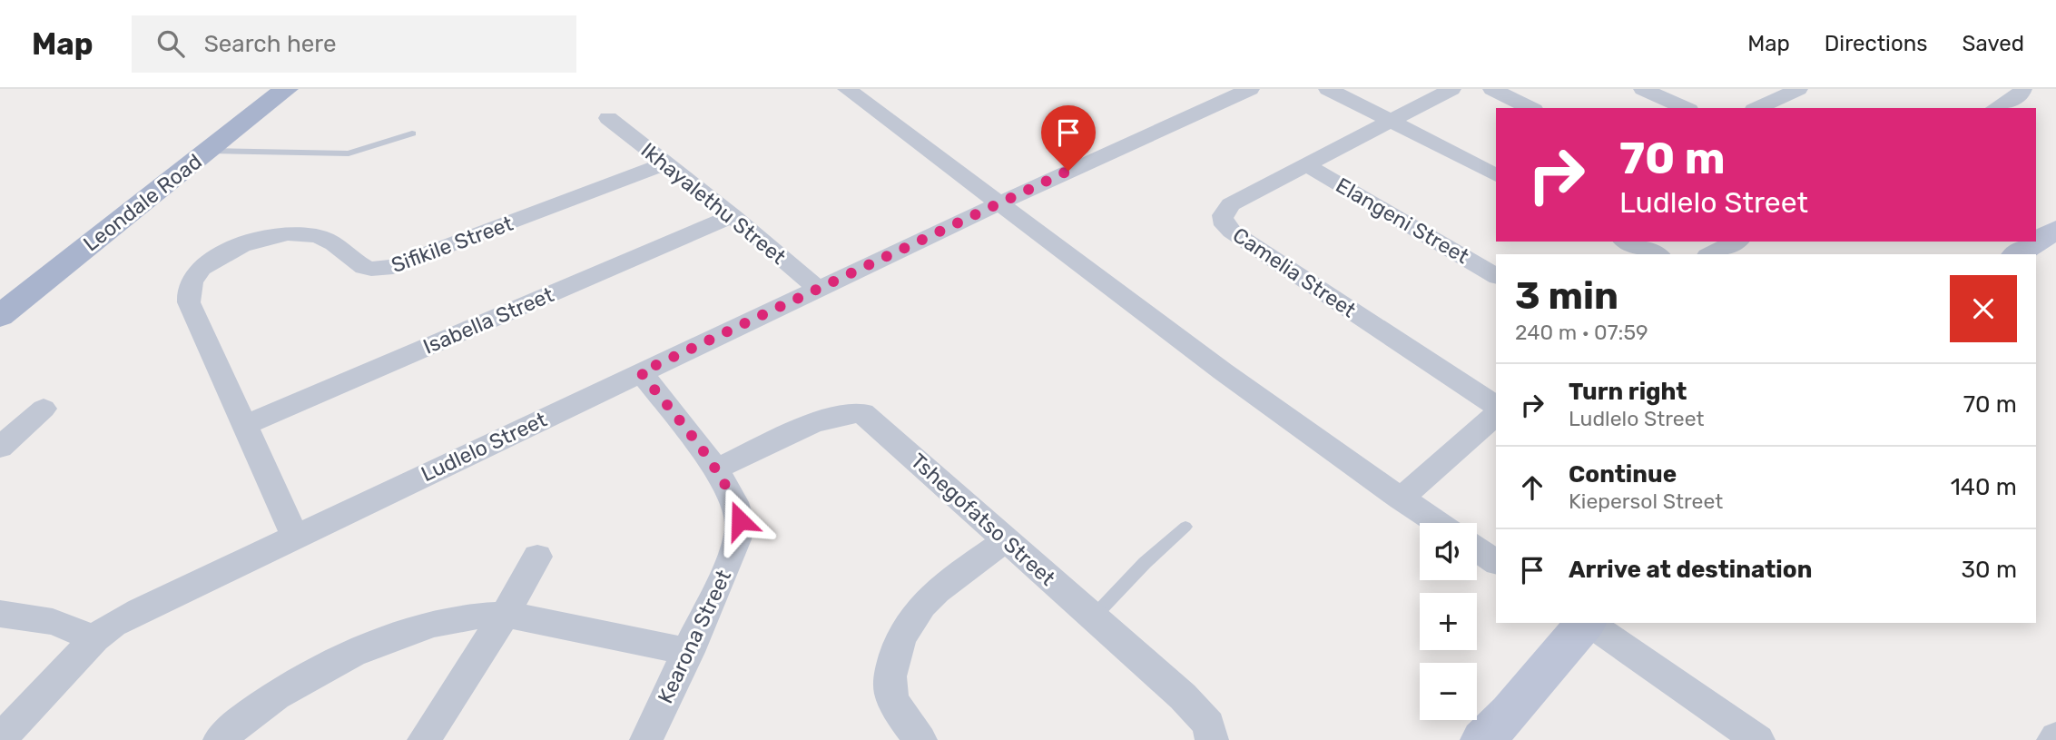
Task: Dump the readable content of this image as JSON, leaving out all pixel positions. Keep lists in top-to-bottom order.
{
  "streets": {
    "main road": ["Leondale Road"],
    "street": [
      "Ikhayalethu Street",
      "Elangeni Street",
      "Sifikile Street",
      "Camelia Street",
      "Isabella Street",
      "Ludlelo Street",
      "Tshegofatso Street",
      "Kearona Street"
    ]
  },
  "crossings": [
    ["Ikhayalethu Street", "Sifikile Street"],
    ["Ikhayalethu Street", "Isabella Street"],
    ["Ikhayalethu Street", "Ludlelo Street"],
    ["Elangeni Street", "Camelia Street"],
    ["Sifikile Street", "Isabella Street"],
    ["Sifikile Street", "Ludlelo Street"],
    ["Ludlelo Street", "Kearona Street"],
    ["Tshegofatso Street", "Kearona Street"]
  ],
  "page": {
    "header": "Map",
    "search": "Search here",
    "nav": ["Map", "Directions", "Saved"],
    "turn": ["70 m", "Ludlelo Street"],
    "heading": ["3 min", "240 m · 07:59"],
    "list": [
      {
        "name": "Turn right",
        "note": "Ludlelo Street",
        "value": "70 m"
      },
      {
        "name": "Continue",
        "note": "Kiepersol Street",
        "value": "140 m"
      },
      {
        "name": "Arrive at destination",
        "value": "30 m"
      }
    ],
    "map_buttons": ["+", "−"]
  }
}
